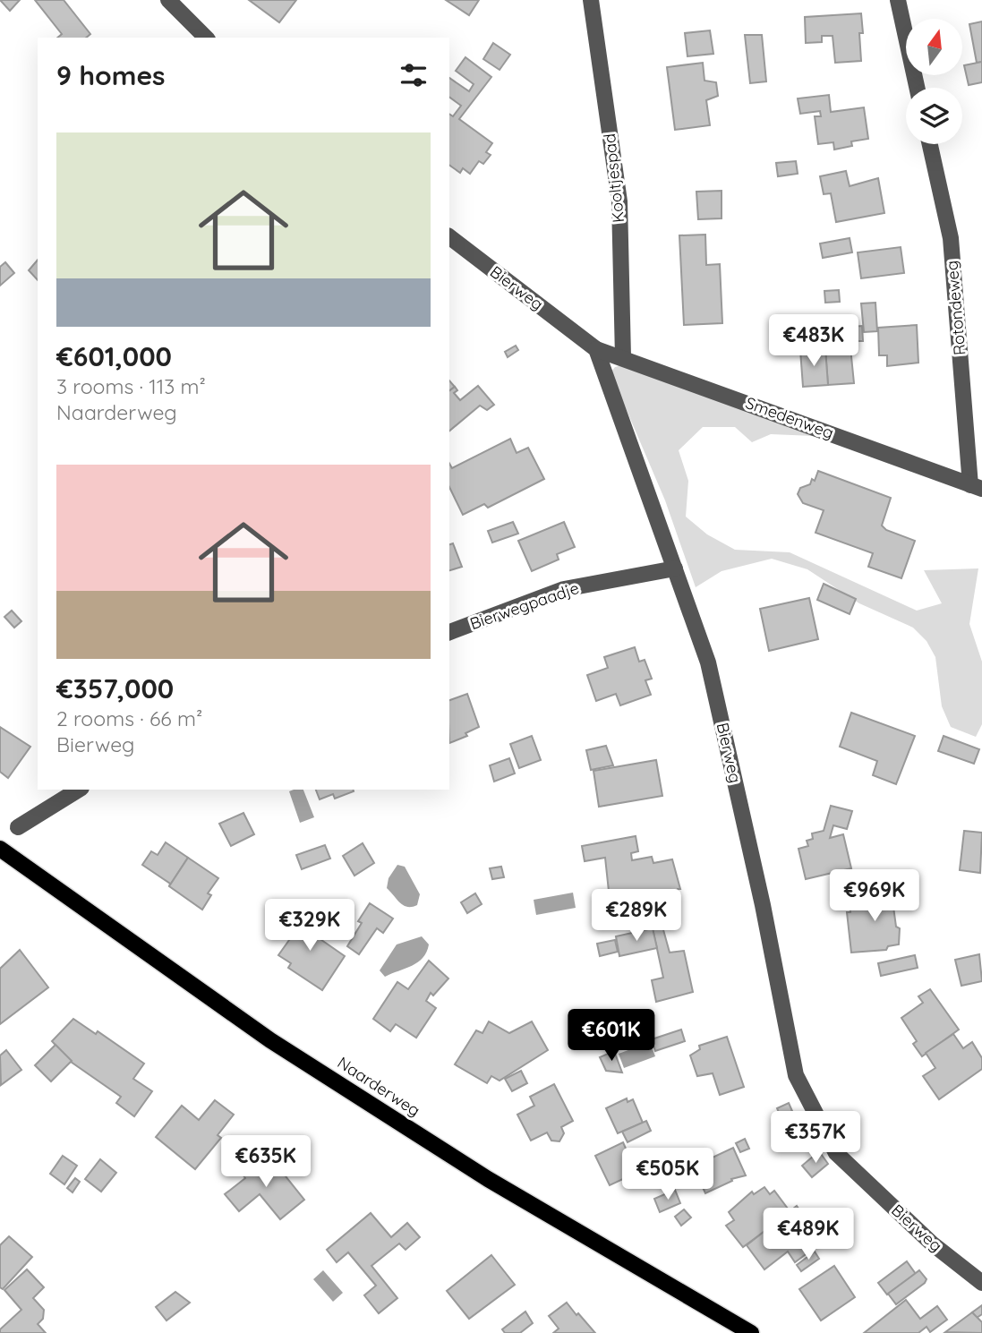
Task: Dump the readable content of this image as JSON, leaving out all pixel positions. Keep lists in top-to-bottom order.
{
  "streets": {
    "main road": ["Naarderweg"],
    "street": [
      "Kooltjespad",
      "Bierweg",
      "Rotondeweg",
      "Smedenweg",
      "Bierwegpaadje"
    ]
  },
  "crossings": [
    ["Kooltjespad", "Smedenweg"],
    ["Bierweg", "Smedenweg"],
    ["Bierweg", "Bierwegpaadje"],
    ["Rotondeweg", "Smedenweg"]
  ],
  "north": "top",
  "page": {
    "heading": "9 homes",
    "list": [
      {
        "name": "€601,000",
        "note": "3 rooms · 113 m² · Naarderweg"
      },
      {
        "name": "€357,000",
        "note": "2 rooms · 66 m² · Bierweg"
      }
    ],
    "price": [
      "€483K",
      "€969K",
      "€289K",
      "€329K",
      "€601K",
      "€357K",
      "€635K",
      "€505K",
      "€489K"
    ]
  }
}
